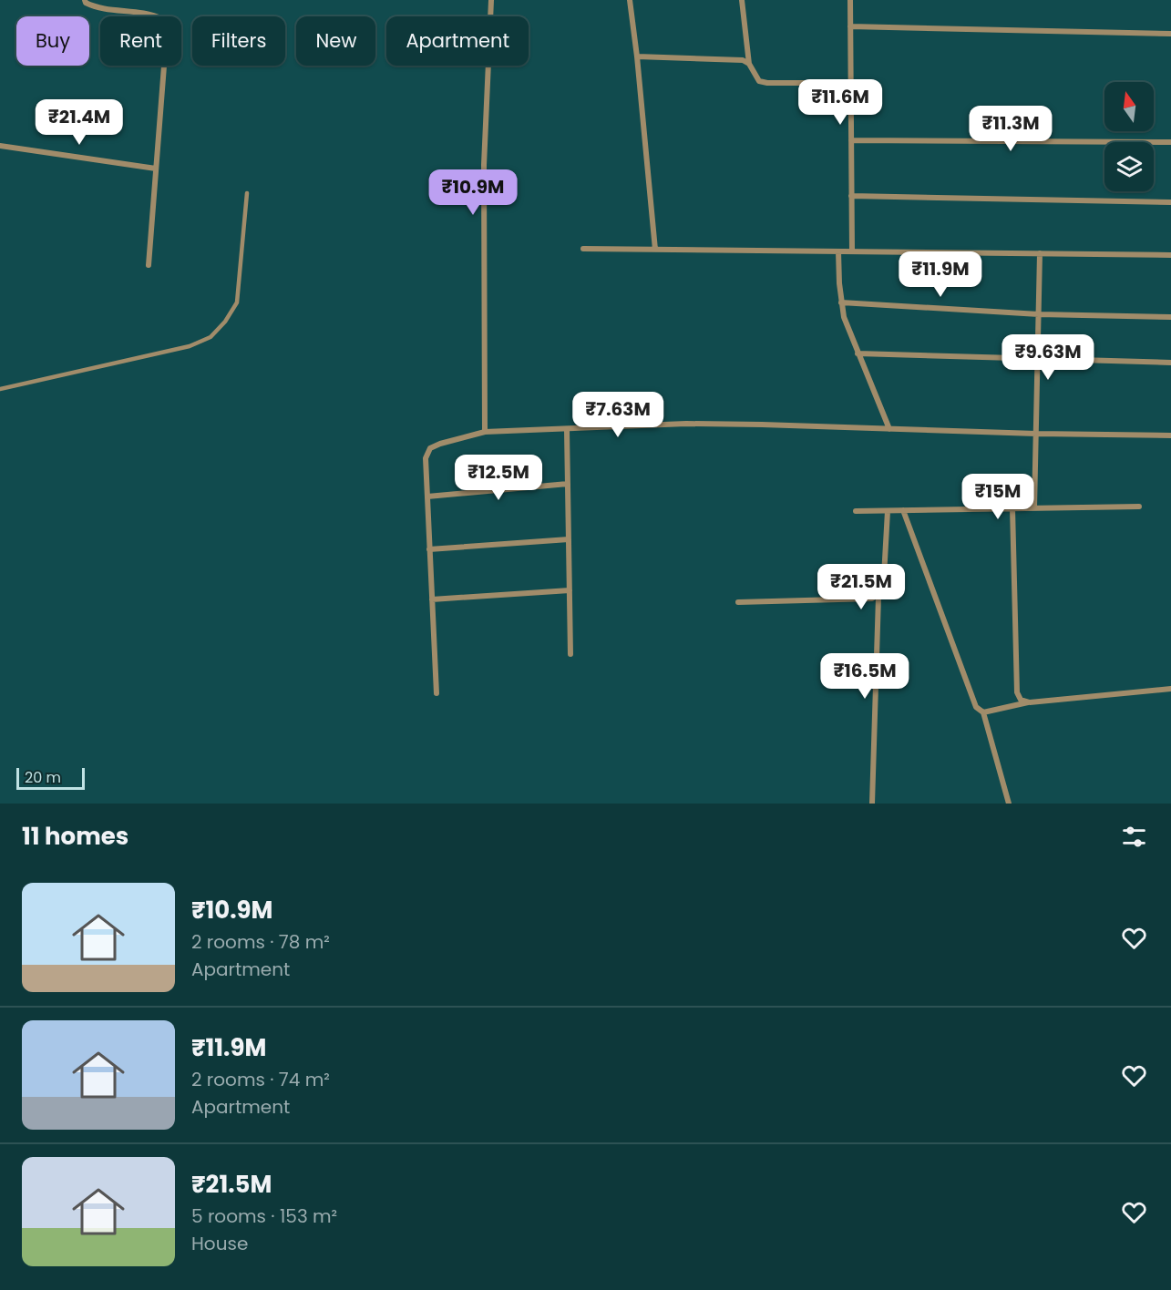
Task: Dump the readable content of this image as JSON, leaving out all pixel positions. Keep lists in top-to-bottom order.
{
  "scale_bar": "20 m",
  "north": "top",
  "page": {
    "chip": [
      "Buy",
      "Rent",
      "Filters",
      "New",
      "Apartment"
    ],
    "price": [
      "₹11.6M",
      "₹21.4M",
      "₹11.3M",
      "₹10.9M",
      "₹11.9M",
      "₹9.63M",
      "₹7.63M",
      "₹12.5M",
      "₹15M",
      "₹21.5M",
      "₹16.5M"
    ],
    "scale": "20 m",
    "heading": "11 homes",
    "list": [
      {
        "name": "₹10.9M",
        "note": "2 rooms · 78 m² · Apartment"
      },
      {
        "name": "₹11.9M",
        "note": "2 rooms · 74 m² · Apartment"
      },
      {
        "name": "₹21.5M",
        "note": "5 rooms · 153 m² · House"
      }
    ]
  }
}
